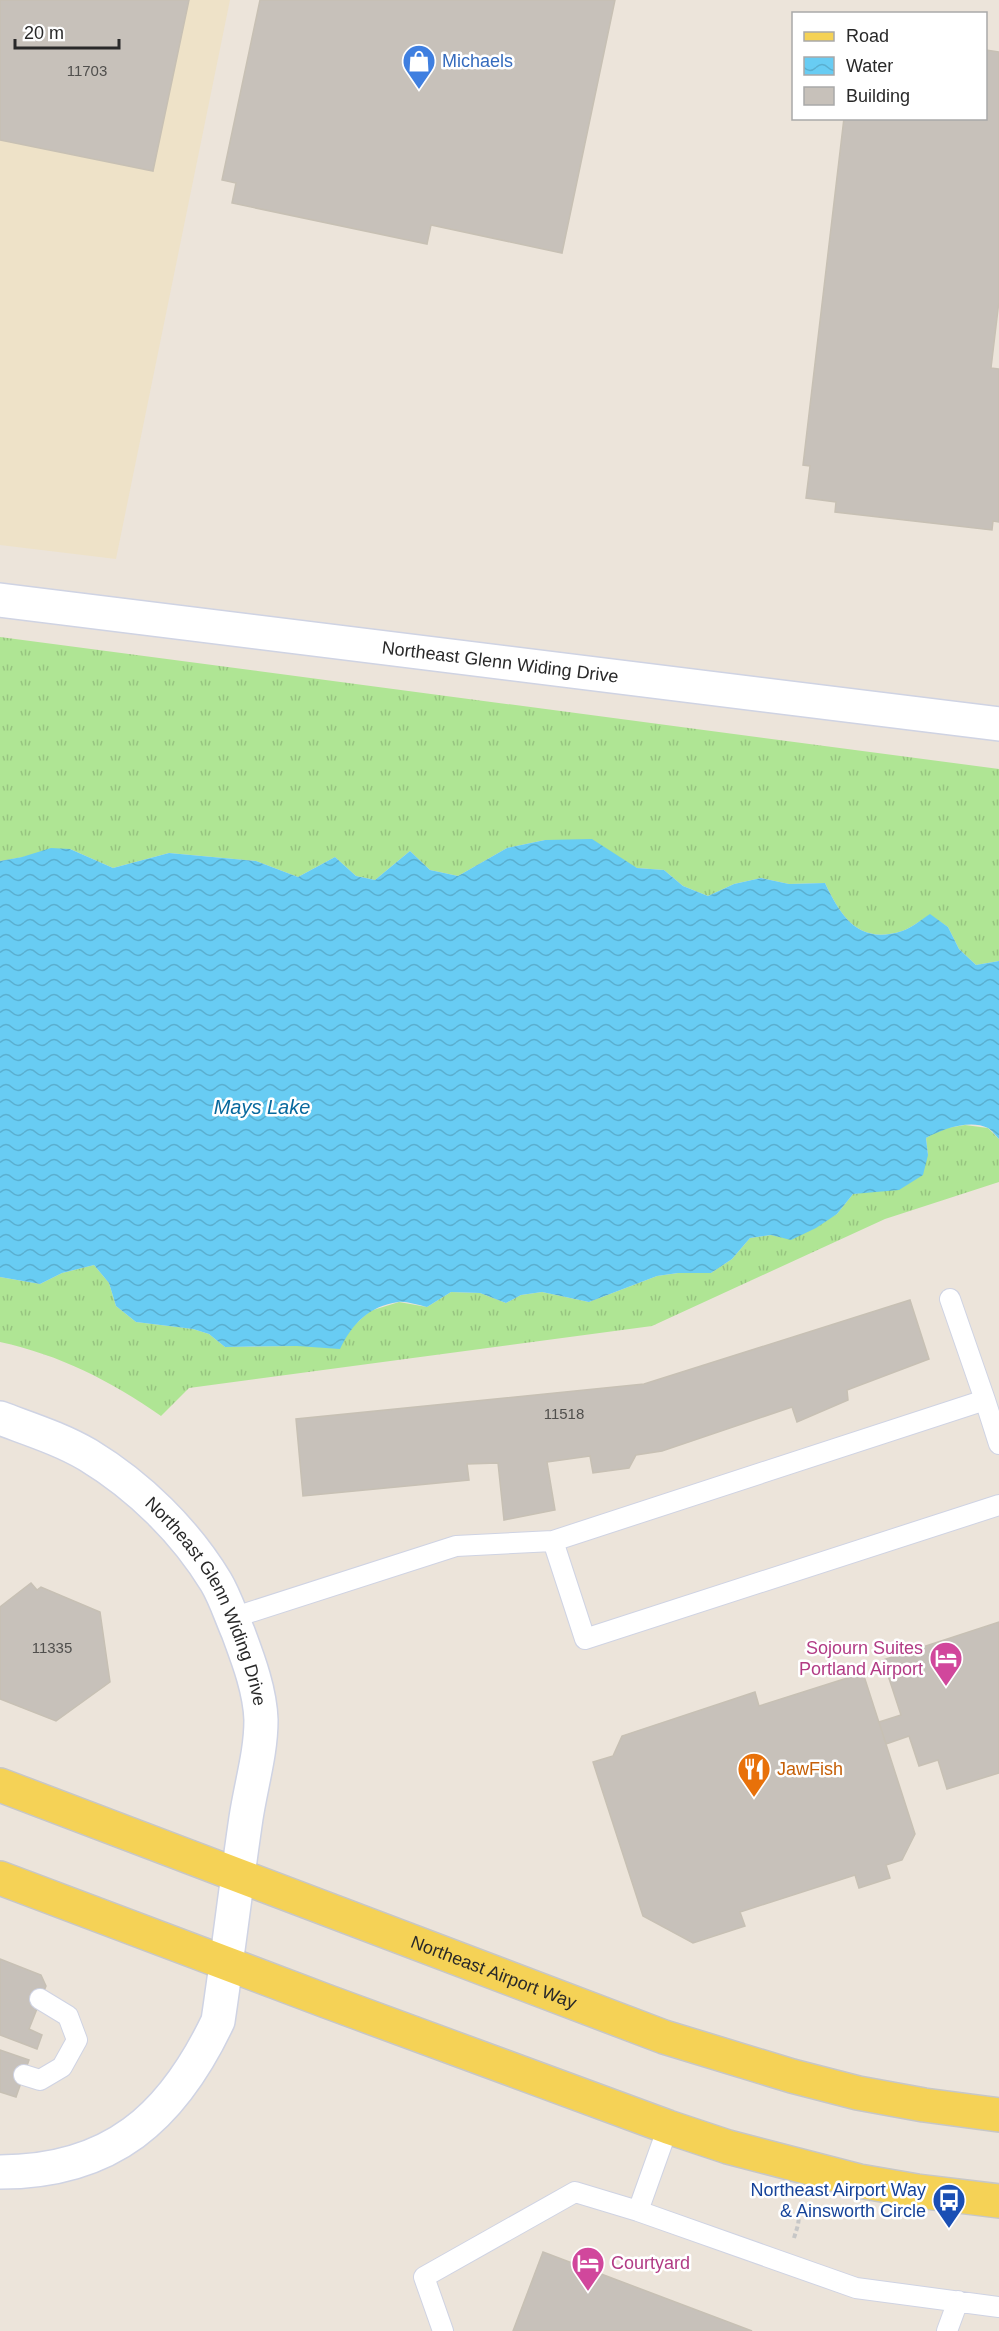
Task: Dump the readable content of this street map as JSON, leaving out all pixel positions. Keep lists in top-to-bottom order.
{
  "streets": {
    "main road": ["Northeast Airport Way"],
    "street": ["Northeast Glenn Widing Drive"]
  },
  "crossings": [
    ["Northeast Glenn Widing Drive", "Northeast Airport Way"]
  ],
  "water": ["Mays Lake"],
  "places": {
    "shop": ["Michaels"],
    "hotel": ["Sojourn Suites Portland Airport", "Courtyard"],
    "restaurant": ["JawFish"],
    "bus stop": ["Northeast Airport Way & Ainsworth Circle"]
  },
  "house_numbers": ["11703", "11518", "11335"],
  "legend": ["Road", "Water", "Building"],
  "scale_bar": "20 m"
}
